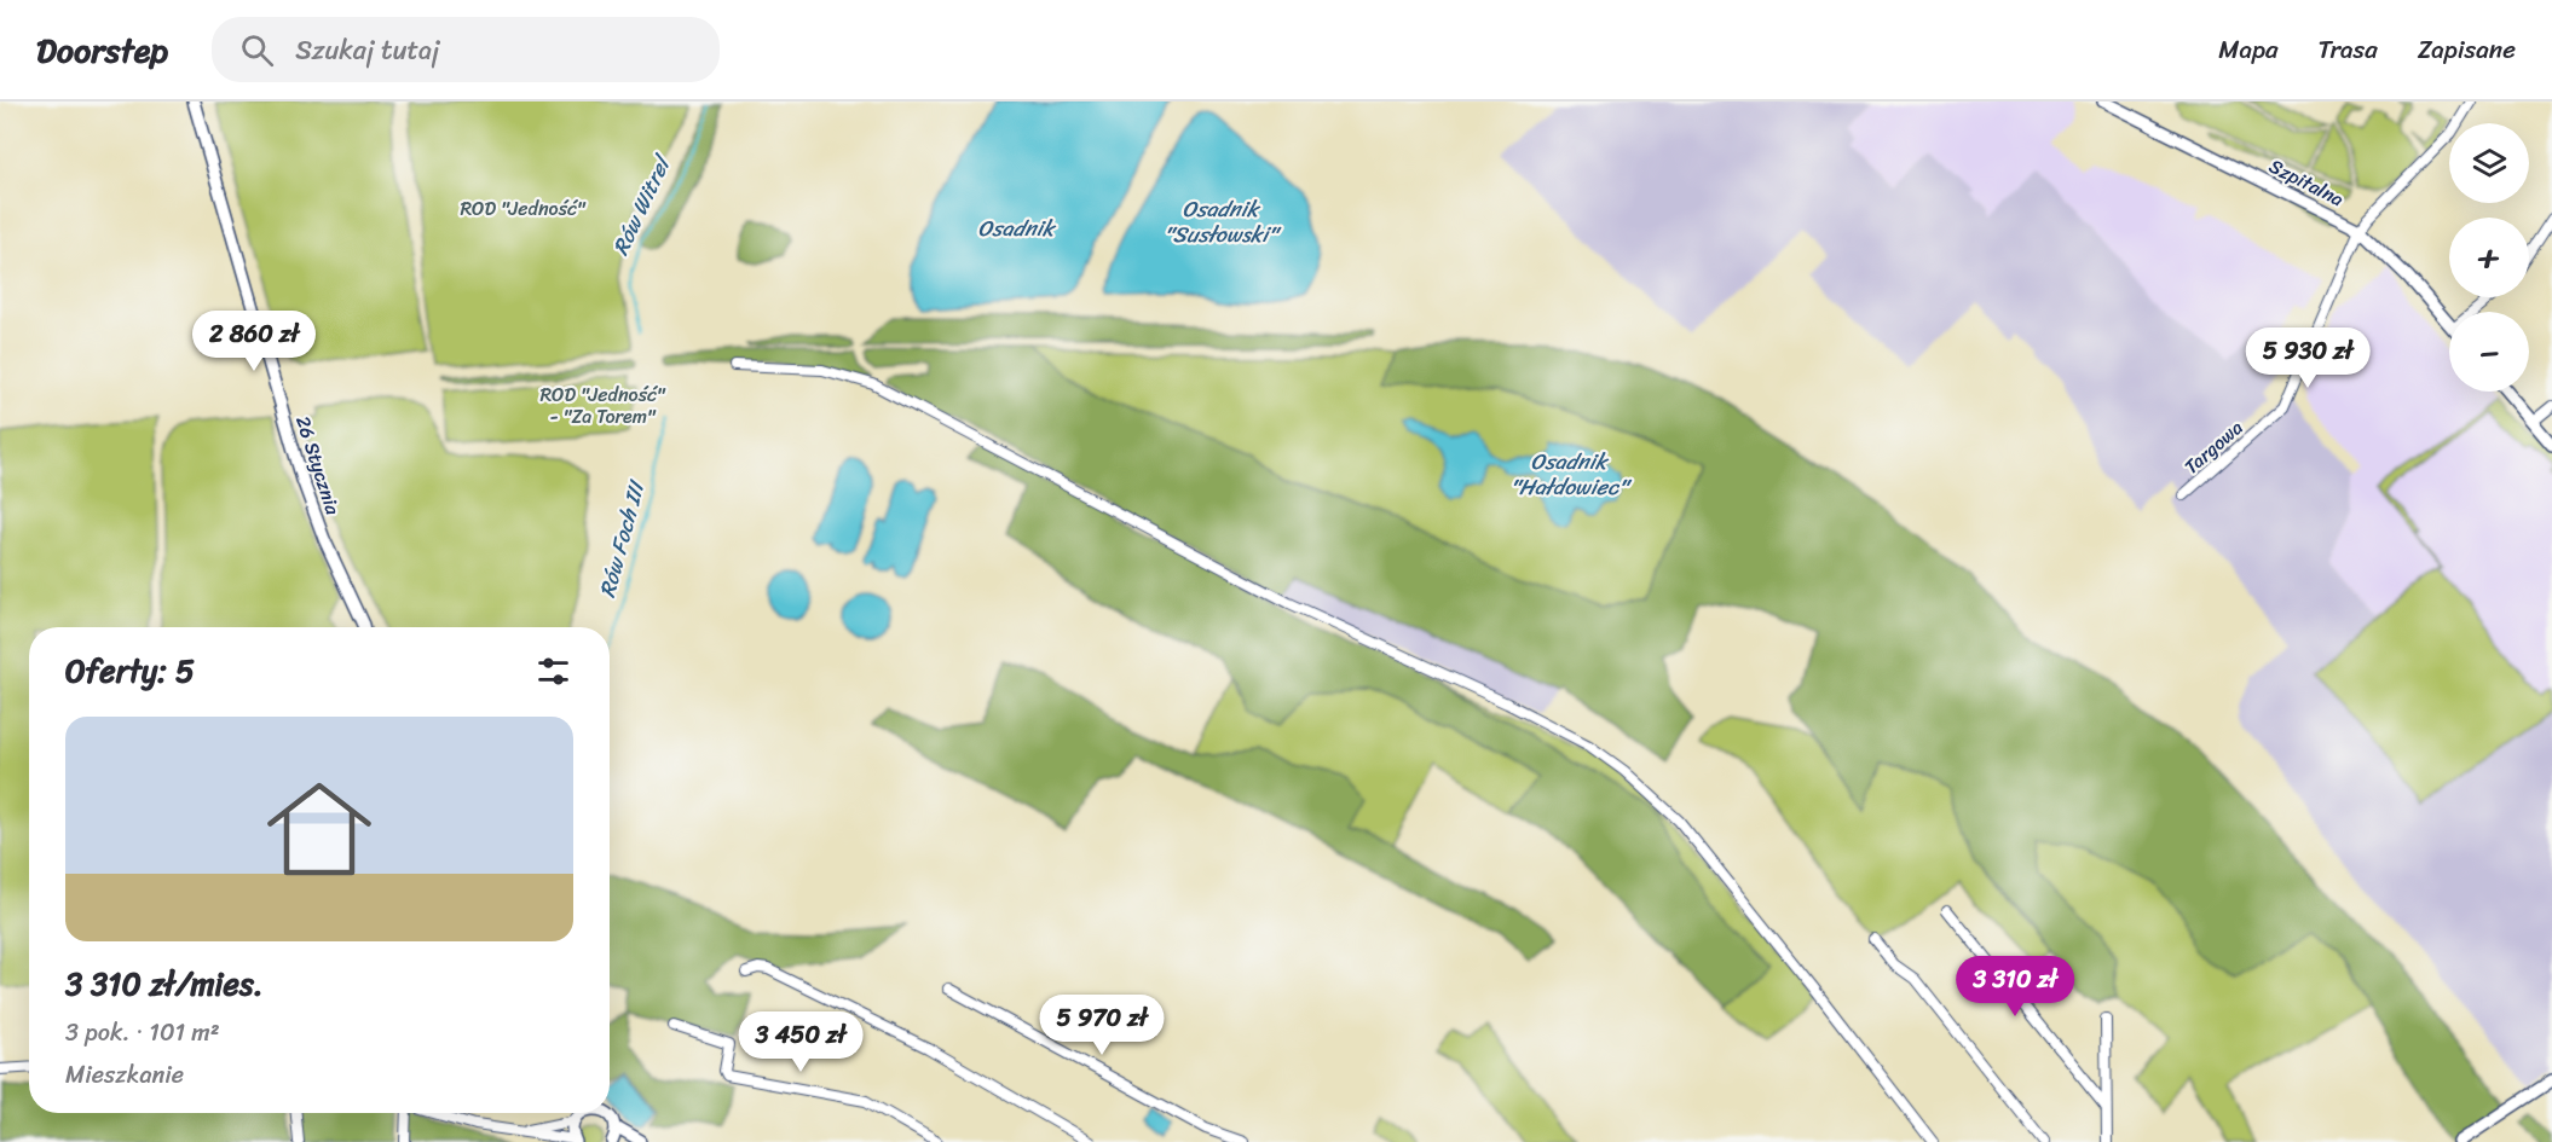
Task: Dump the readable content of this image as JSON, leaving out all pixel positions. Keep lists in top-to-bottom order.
{
  "streets": {
    "street": ["Szpitalna", "Targowa", "26 Stycznia"]
  },
  "crossings": [
    ["Szpitalna", "Targowa"]
  ],
  "water": [
    "Rów Witrel",
    "Osadnik \"Susłowski\"",
    "Osadnik",
    "Osadnik \"Hałdowiec\"",
    "Rów Foch III"
  ],
  "parks": ["ROD \"Jedność\"", "ROD \"Jedność\" - \"Za Torem\""],
  "page": {
    "header": "Doorstep",
    "search": "Szukaj tutaj",
    "nav": ["Mapa", "Trasa", "Zapisane"],
    "map_buttons": ["+", "−"],
    "price": [
      "2 860 zł",
      "5 930 zł",
      "3 310 zł",
      "5 970 zł",
      "3 450 zł"
    ],
    "heading": "Oferty: 5",
    "list": [
      {
        "name": "3 310 zł/mies.",
        "note": "3 pok. · 101 m² · Mieszkanie"
      }
    ]
  }
}
